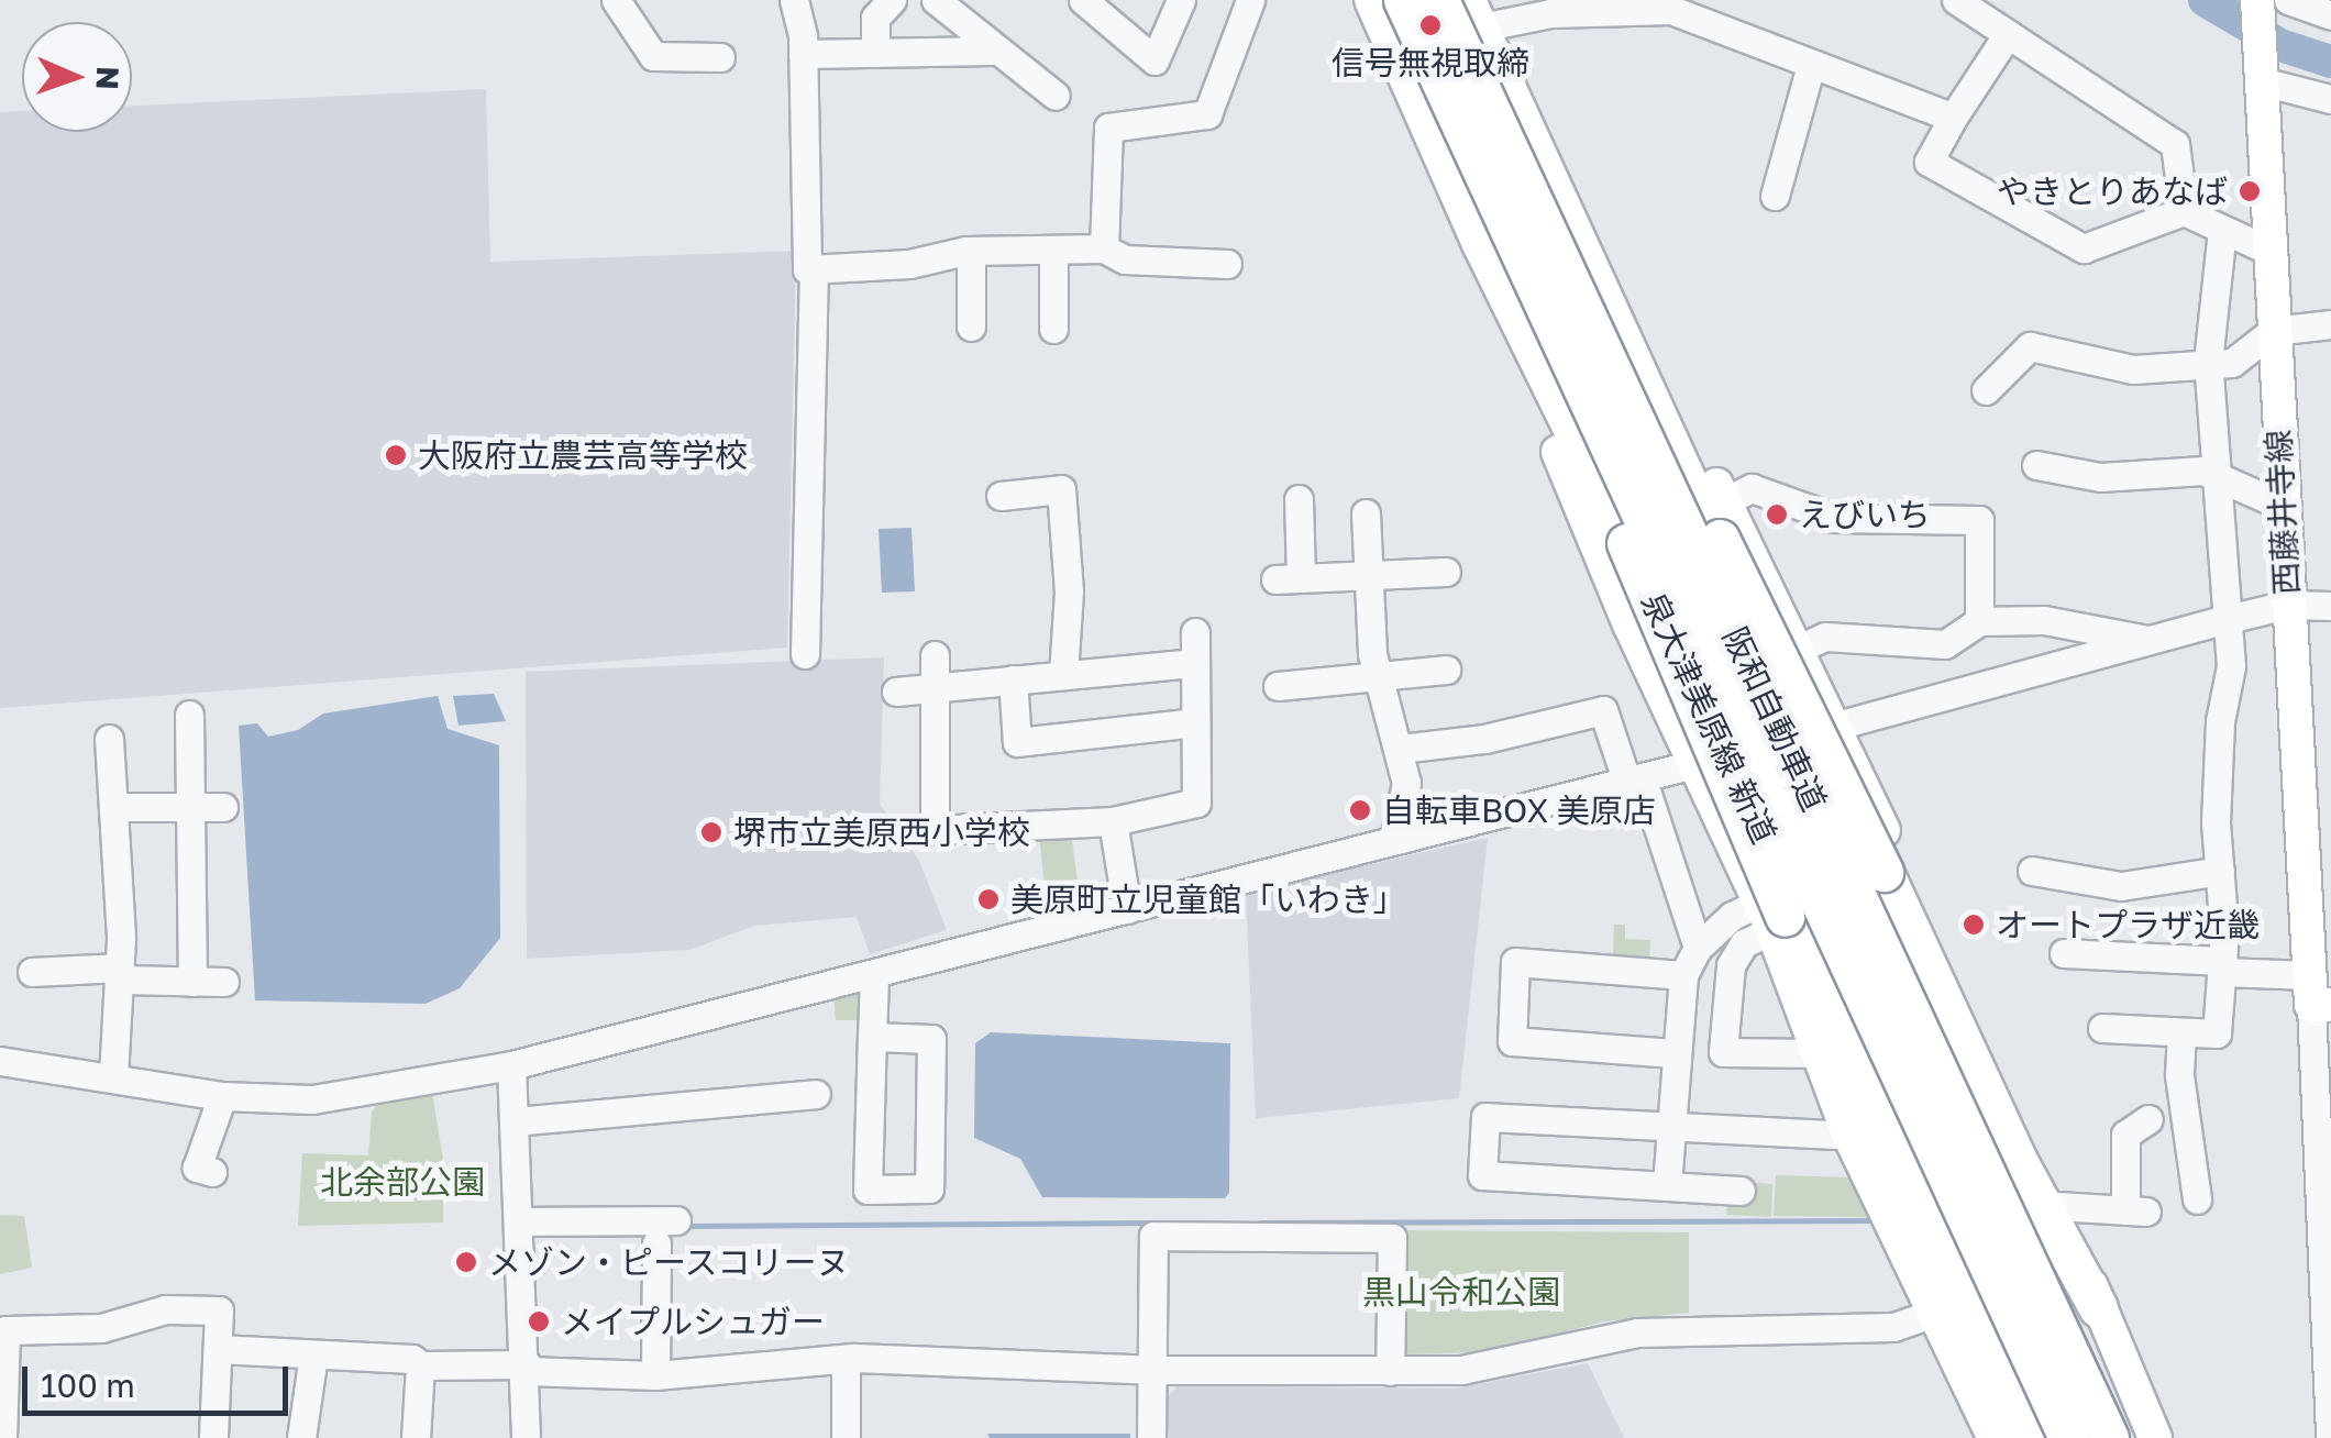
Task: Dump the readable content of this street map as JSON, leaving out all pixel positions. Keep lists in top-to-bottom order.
{
  "streets": {
    "highway": ["阪和自動車道"],
    "main road": ["西藤井寺線", "泉大津美原線 新道"]
  },
  "parks": ["北余部公園", "黒山令和公園"],
  "places": [
    "信号無視取締",
    "やきとりあなば",
    "大阪府立農芸高等学校",
    "えびいち",
    "自転車BOX 美原店",
    "堺市立美原西小学校",
    "美原町立児童館「いわき」",
    "オートプラザ近畿",
    "メゾン・ピースコリーヌ",
    "メイプルシュガー"
  ],
  "scale_bar": "100 m",
  "north": "right"
}
